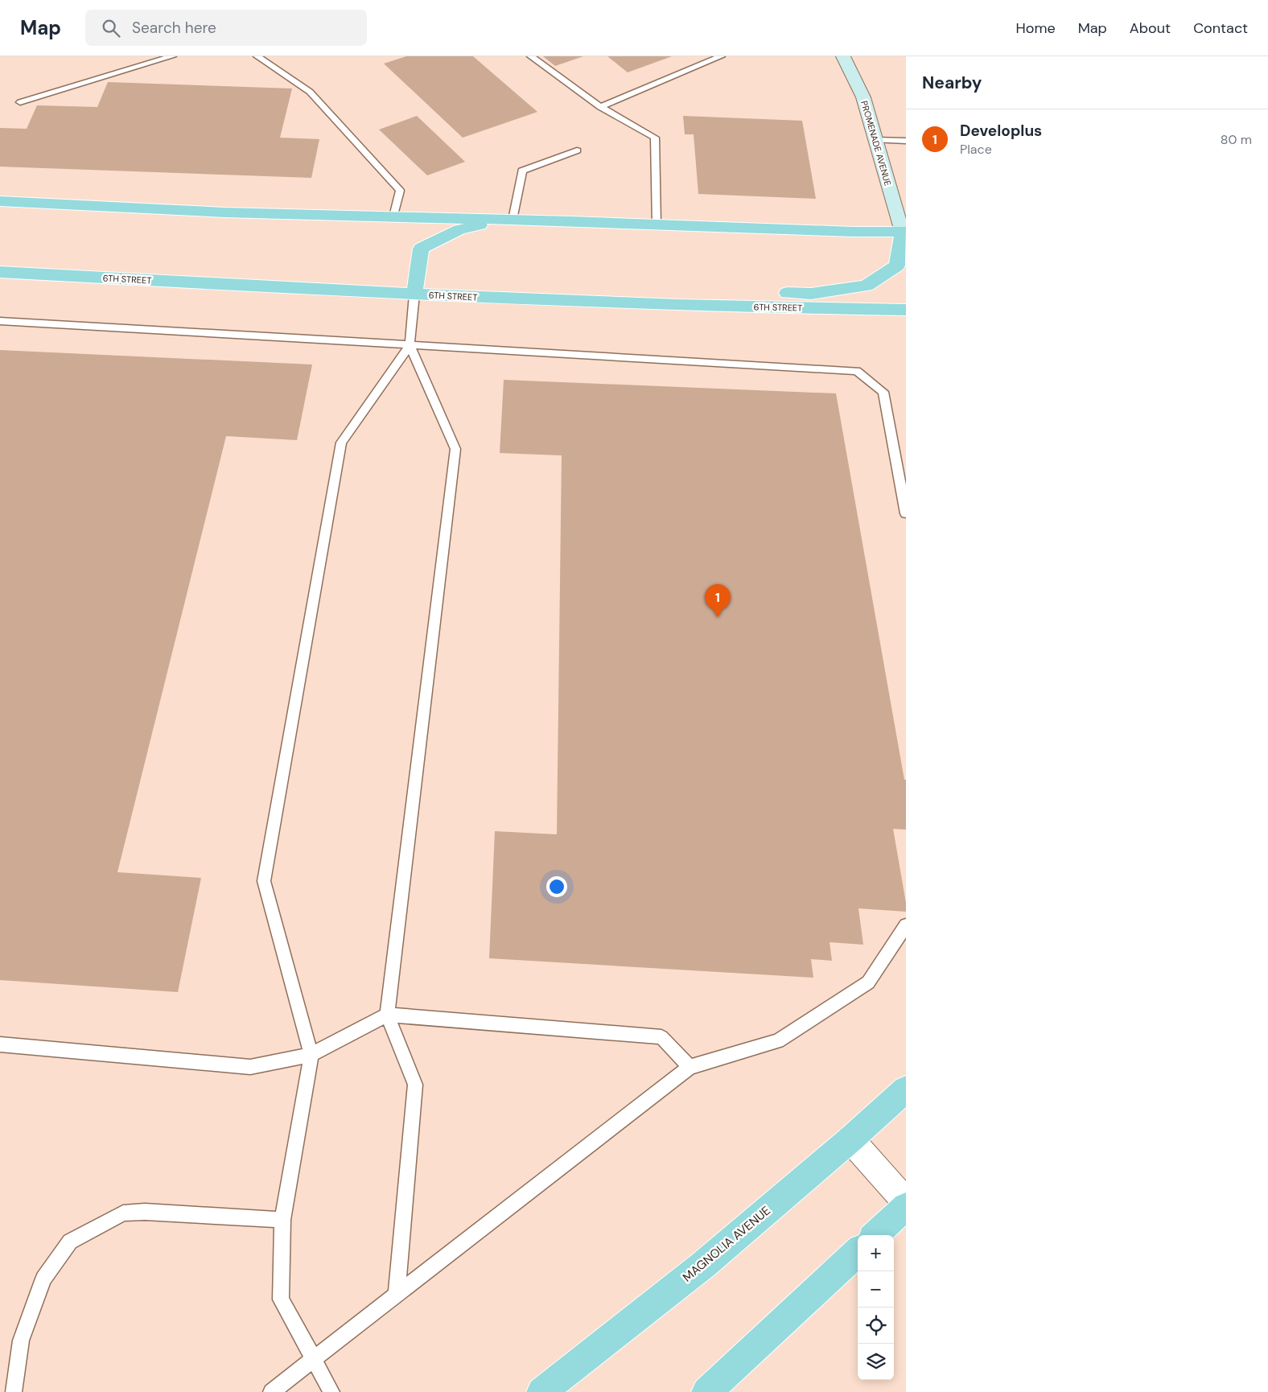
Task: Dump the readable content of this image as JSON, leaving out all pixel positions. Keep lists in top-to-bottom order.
{
  "streets": {
    "main road": ["PROMENADE AVENUE", "6TH STREET", "MAGNOLIA AVENUE"]
  },
  "page": {
    "header": "Map",
    "search": "Search here",
    "nav": [
      "Home",
      "Map",
      "About",
      "Contact"
    ],
    "heading": "Nearby",
    "list": [
      {
        "mark": "1",
        "name": "Developlus",
        "note": "Place",
        "value": "80 m"
      }
    ],
    "pins": "1",
    "map_buttons": ["+", "−"]
  }
}
